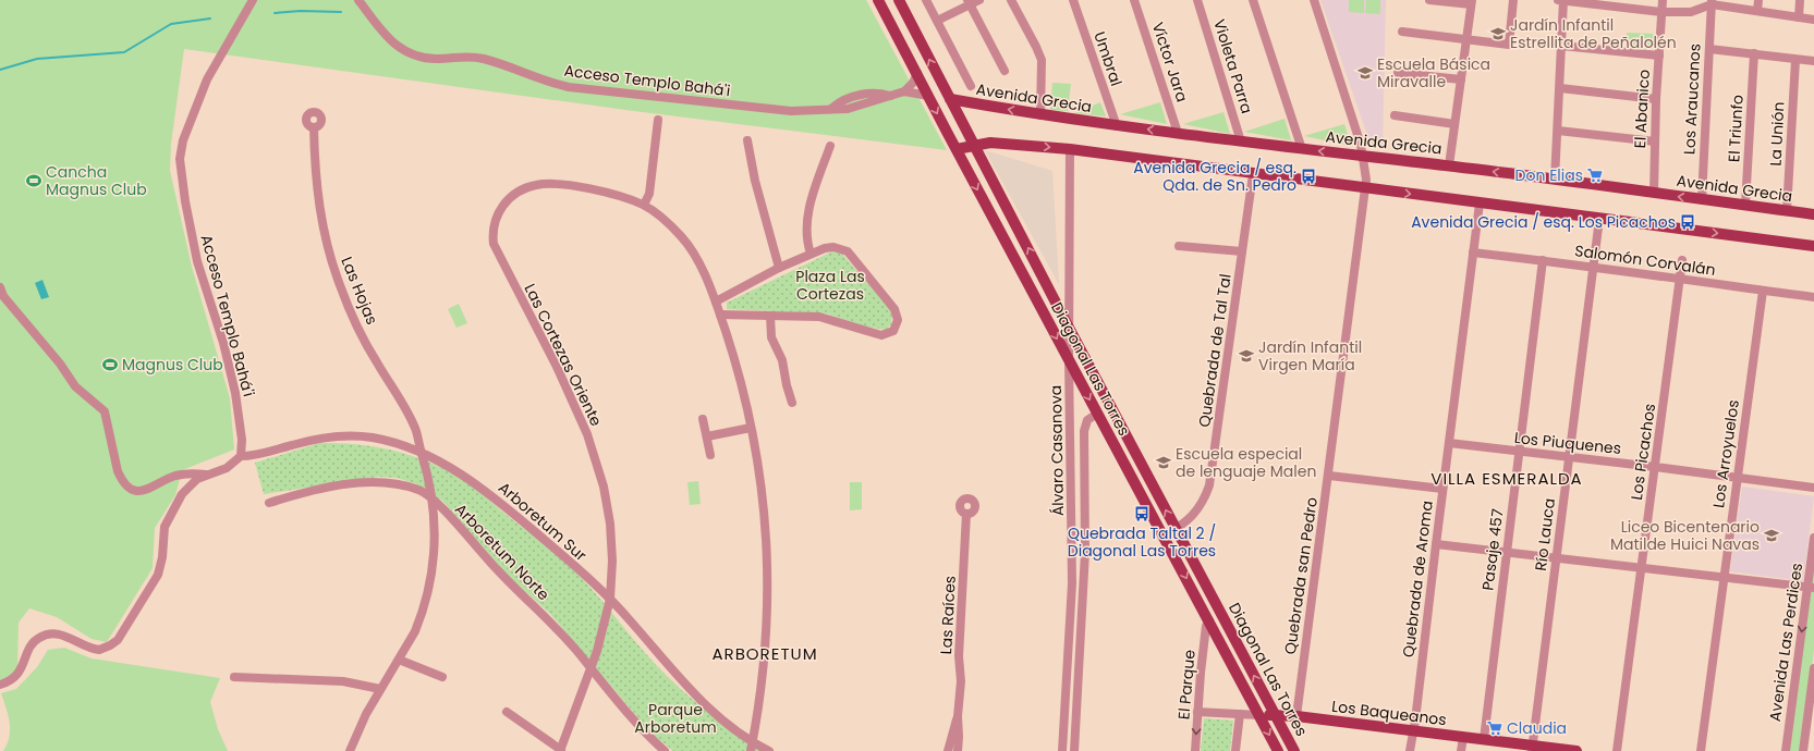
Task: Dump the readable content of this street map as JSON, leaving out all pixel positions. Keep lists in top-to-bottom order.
{
  "streets": {
    "main road": ["Avenida Grecia", "Diagonal Las Torres", "Los Baqueanos"],
    "street": [
      "Umbral",
      "Víctor Jara",
      "Violeta Parra",
      "Acceso Templo Bahá'i",
      "Los Araucanos",
      "El Abanico",
      "El Triunfo",
      "La Unión",
      "Salomón Corvalán",
      "Las Hojas",
      "Quebrada de Tal Tal",
      "Las Cortezas Oriente",
      "Los Piuquenes",
      "Álvaro Casanova",
      "Los Picachos",
      "Los Arroyuelos",
      "Arboretum Sur",
      "Río Lauca",
      "Pasaje 457",
      "Arboretum Norte",
      "Quebrada san Pedro",
      "Quebrada de Aroma",
      "Las Raíces",
      "Avenida Las Perdices",
      "El Parque"
    ]
  },
  "crossings": [
    ["Umbral", "Avenida Grecia"],
    ["Víctor Jara", "Avenida Grecia"],
    ["Violeta Parra", "Avenida Grecia"],
    ["Acceso Templo Bahá'i", "Diagonal Las Torres"],
    ["Acceso Templo Bahá'i", "Arboretum Sur"],
    ["Avenida Grecia", "Los Araucanos"],
    ["Avenida Grecia", "El Abanico"],
    ["Avenida Grecia", "El Triunfo"],
    ["Avenida Grecia", "La Unión"],
    ["Avenida Grecia", "Diagonal Las Torres"],
    ["Avenida Grecia", "Quebrada san Pedro"],
    ["Salomón Corvalán", "Los Picachos"],
    ["Salomón Corvalán", "Los Arroyuelos"],
    ["Salomón Corvalán", "Río Lauca"],
    ["Salomón Corvalán", "Pasaje 457"],
    ["Salomón Corvalán", "Quebrada de Aroma"],
    ["Las Hojas", "Arboretum Sur"],
    ["Las Hojas", "Arboretum Norte"],
    ["Quebrada de Tal Tal", "Diagonal Las Torres"],
    ["Las Cortezas Oriente", "Arboretum Sur"],
    ["Las Cortezas Oriente", "Arboretum Norte"],
    ["Diagonal Las Torres", "Álvaro Casanova"],
    ["Diagonal Las Torres", "El Parque"],
    ["Diagonal Las Torres", "Los Baqueanos"],
    ["Los Piuquenes", "Los Picachos"],
    ["Los Piuquenes", "Los Arroyuelos"],
    ["Los Piuquenes", "Río Lauca"],
    ["Los Piuquenes", "Pasaje 457"],
    ["Los Piuquenes", "Quebrada de Aroma"],
    ["Río Lauca", "Los Baqueanos"],
    ["Pasaje 457", "Los Baqueanos"],
    ["Quebrada san Pedro", "Los Baqueanos"],
    ["Quebrada de Aroma", "Los Baqueanos"],
    ["El Parque", "Los Baqueanos"]
  ],
  "districts": ["VILLA ESMERALDA", "ARBORETUM"],
  "parks": ["Plaza Las Cortezas", "Parque Arboretum"],
  "places": {
    "school or university": [
      "Jardín Infantil Estrellita de Peñalolén",
      "Escuela Básica Miravalle",
      "Jardín Infantil Virgen María",
      "Escuela especial de lenguaje Malen",
      "Liceo Bicentenario Matilde Huici Navas"
    ],
    "supermarket": ["Don Elias", "Claudia"],
    "bus stop": ["Avenida Grecia / esq. Qda. de Sn. Pedro", "Avenida Grecia / esq. Los Picachos", "Quebrada Taltal 2 / Diagonal Las Torres"],
    "sports": ["Cancha Magnus Club", "Magnus Club"]
  }
}
